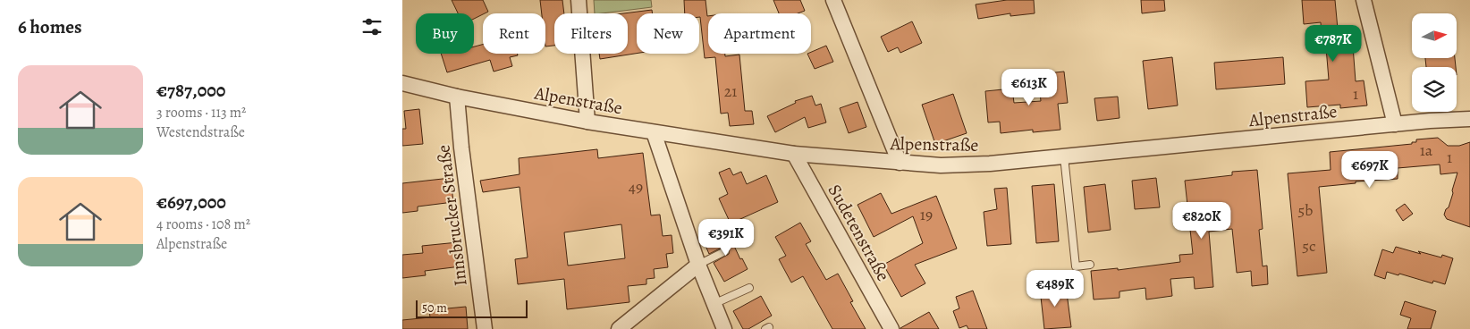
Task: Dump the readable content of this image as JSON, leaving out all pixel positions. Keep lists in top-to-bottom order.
{
  "streets": {
    "street": ["Alpenstraße", "Innsbrucker Straße", "Sudetenstraße"]
  },
  "crossings": [
    ["Alpenstraße", "Innsbrucker Straße"],
    ["Alpenstraße", "Sudetenstraße"]
  ],
  "house_numbers": [
    "21",
    "1",
    "1a",
    "1",
    "49",
    "5b",
    "19",
    "5c"
  ],
  "scale_bar": "50 m",
  "north": "right",
  "page": {
    "heading": "6 homes",
    "chip": [
      "Buy",
      "Rent",
      "Filters",
      "New",
      "Apartment"
    ],
    "price": [
      "€787K",
      "€613K",
      "€697K",
      "€820K",
      "€391K",
      "€489K"
    ],
    "list": [
      {
        "name": "€787,000",
        "note": "3 rooms · 113 m² · Westendstraße"
      },
      {
        "name": "€697,000",
        "note": "4 rooms · 108 m² · Alpenstraße"
      }
    ],
    "scale": "50 m"
  }
}
